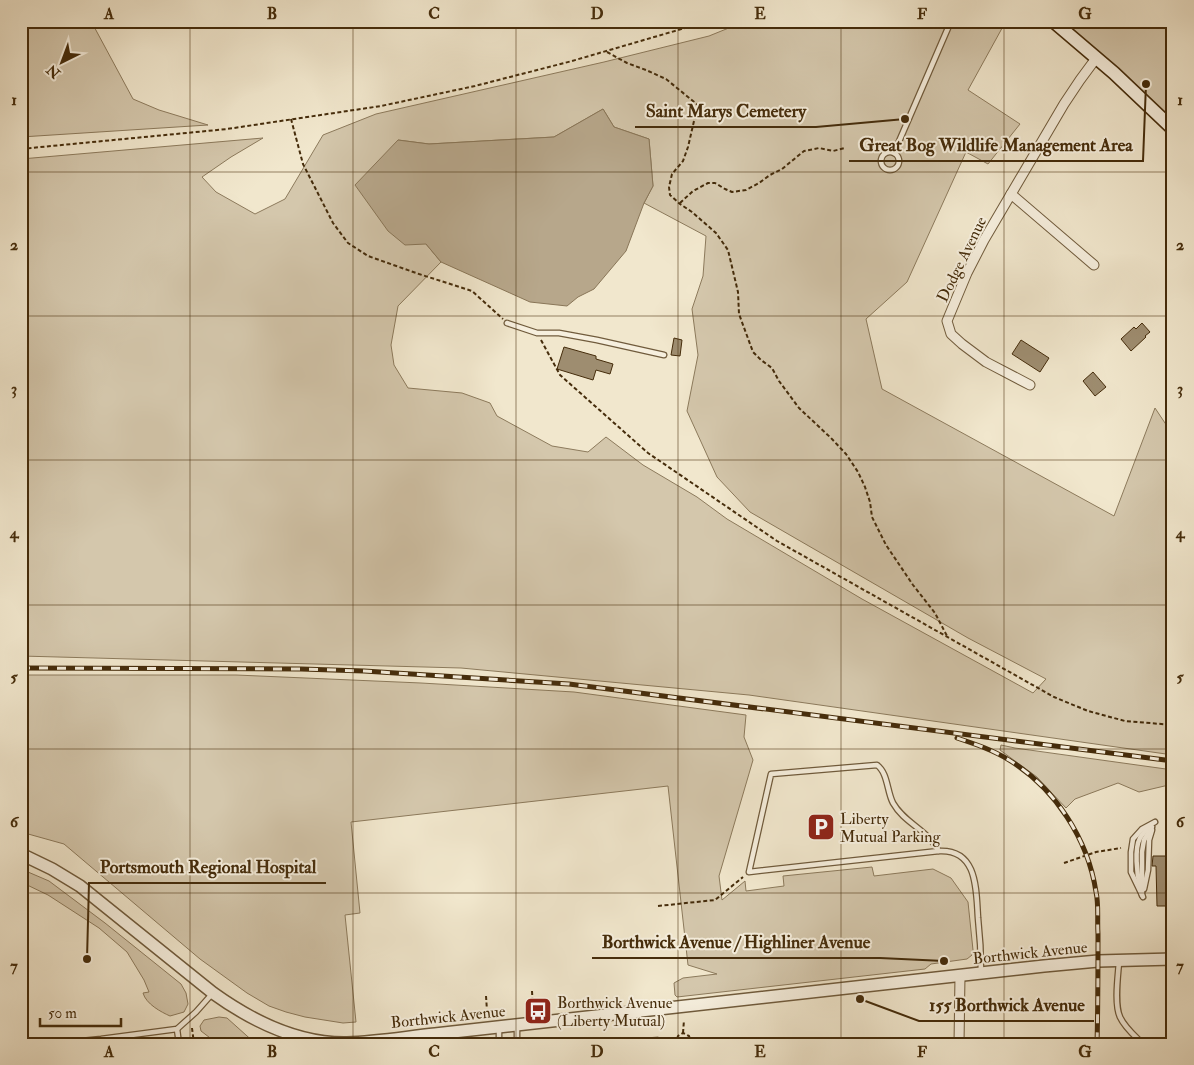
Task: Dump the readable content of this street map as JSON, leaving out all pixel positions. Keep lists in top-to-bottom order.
{
  "streets": {
    "street": ["Dodge Avenue", "Borthwick Avenue"]
  },
  "places": {
    "other": [
      "Great Bog Wildlife Management Area",
      "Saint Marys Cemetery",
      "Portsmouth Regional Hospital",
      "Borthwick Avenue / Highliner Avenue",
      "155 Borthwick Avenue"
    ],
    "parking": ["Liberty Mutual Parking"],
    "bus stop": ["Borthwick Avenue (Liberty Mutual)"]
  },
  "scale_bar": "50 m",
  "north": "bottom left",
  "grid": {
    "columns": [
      "A",
      "B",
      "C",
      "D",
      "E",
      "F",
      "G"
    ],
    "rows": [
      "1",
      "2",
      "3",
      "4",
      "5",
      "6",
      "7"
    ]
  }
}
